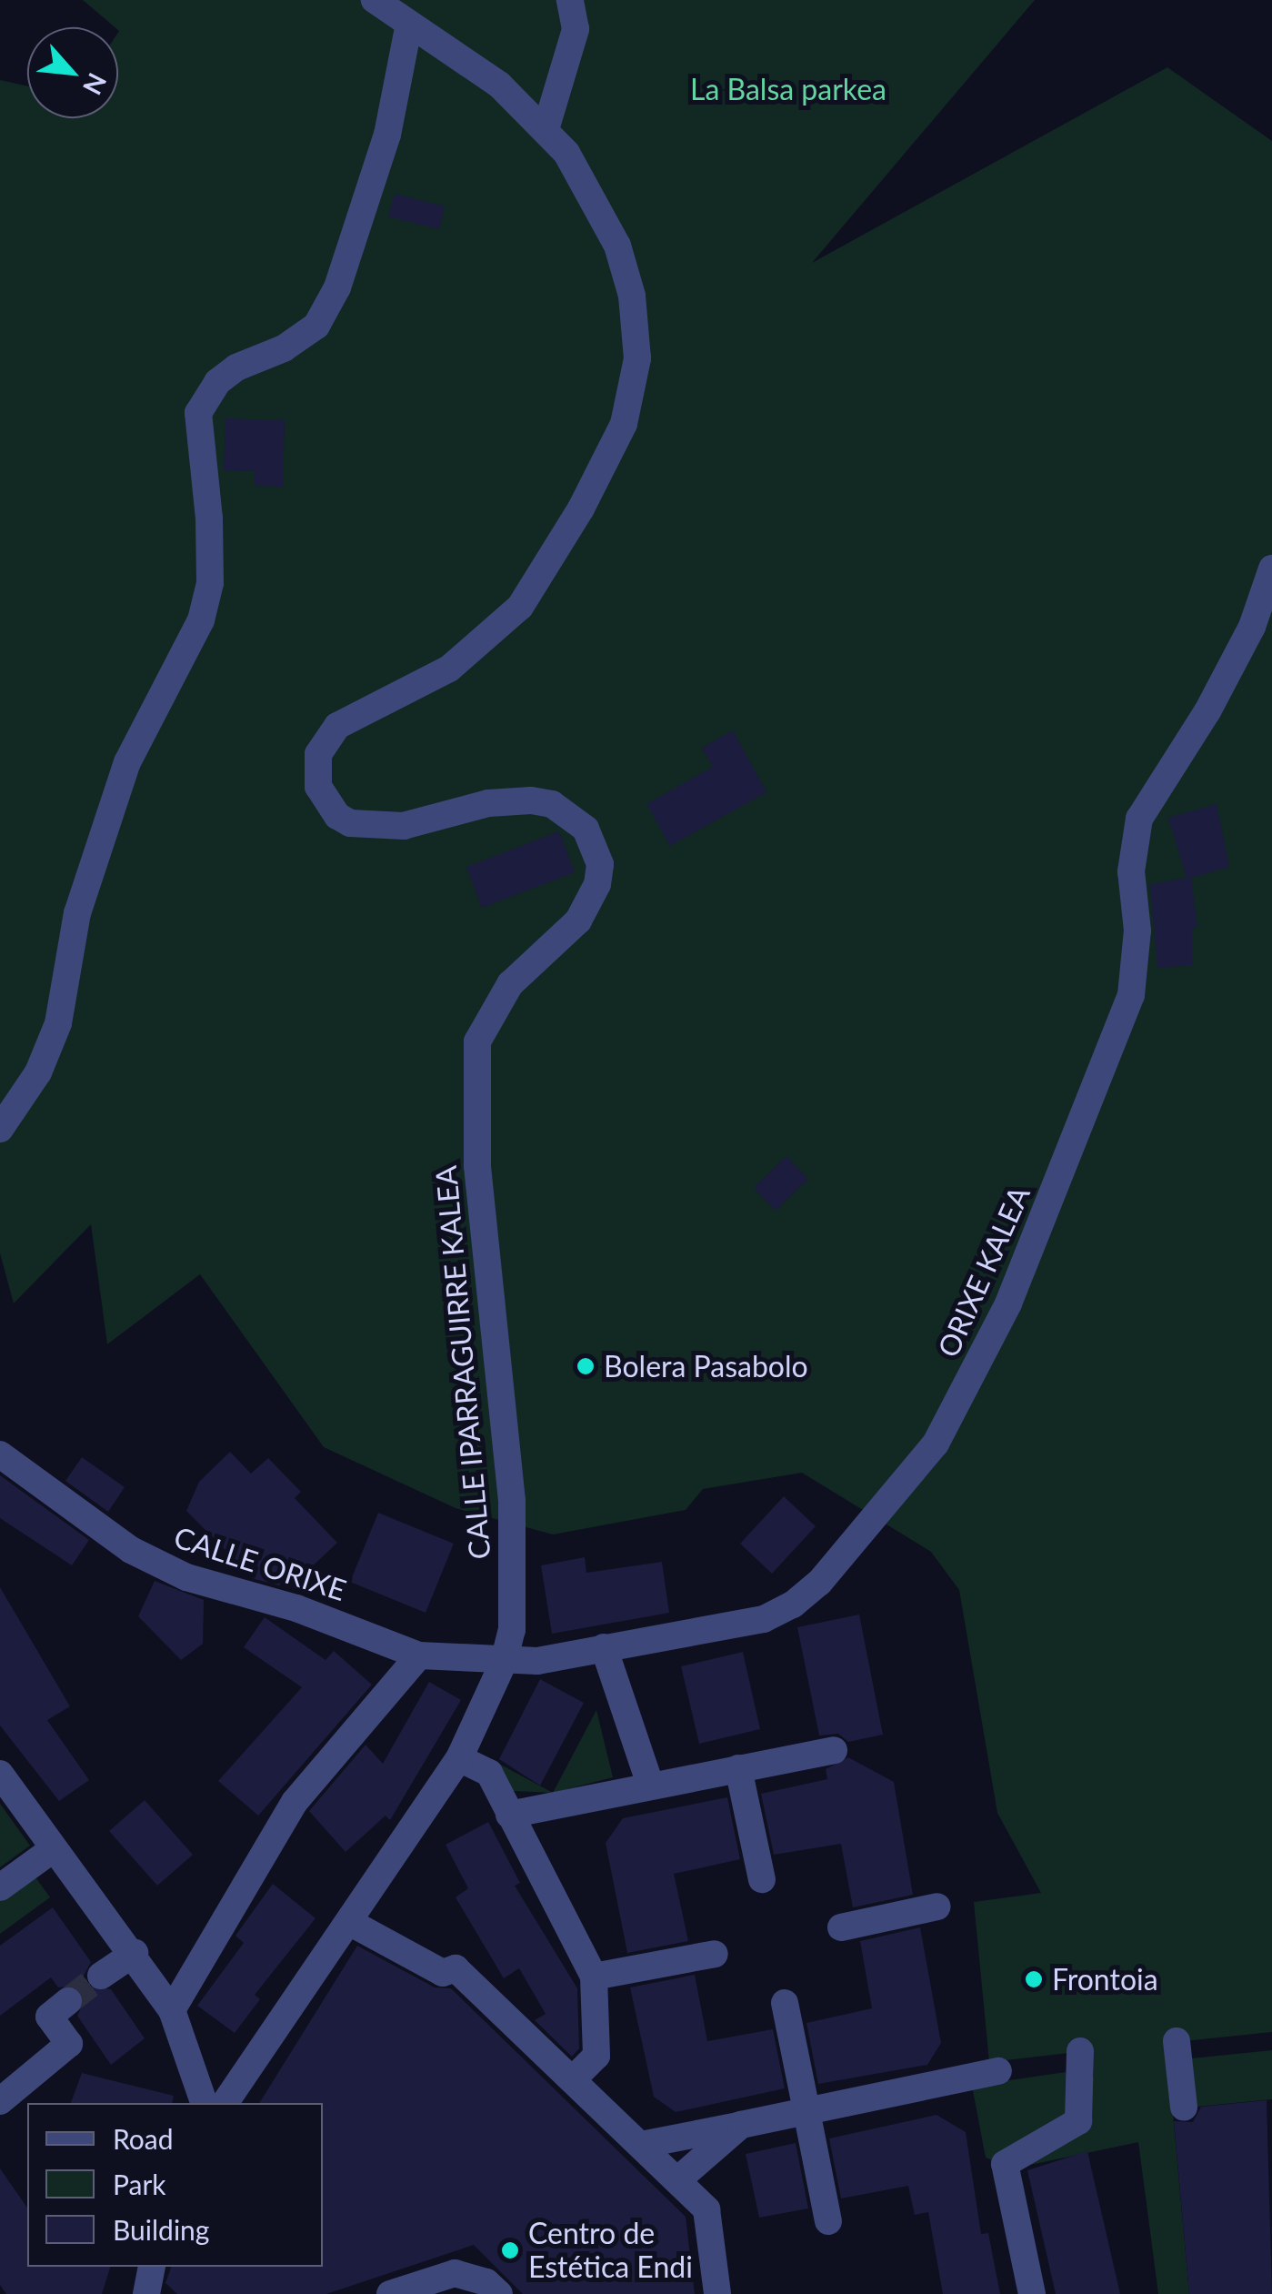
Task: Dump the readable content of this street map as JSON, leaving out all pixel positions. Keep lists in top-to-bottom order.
{
  "streets": {
    "street": ["ORIXE KALEA", "CALLE IPARRAGUIRRE KALEA", "CALLE ORIXE"]
  },
  "crossings": [
    ["ORIXE KALEA", "CALLE IPARRAGUIRRE KALEA"],
    ["ORIXE KALEA", "CALLE ORIXE"]
  ],
  "parks": ["La Balsa parkea"],
  "places": ["Bolera Pasabolo", "Frontoia", "Centro de Estética Endi"],
  "legend": ["Road", "Park", "Building"],
  "north": "bottom right"
}
